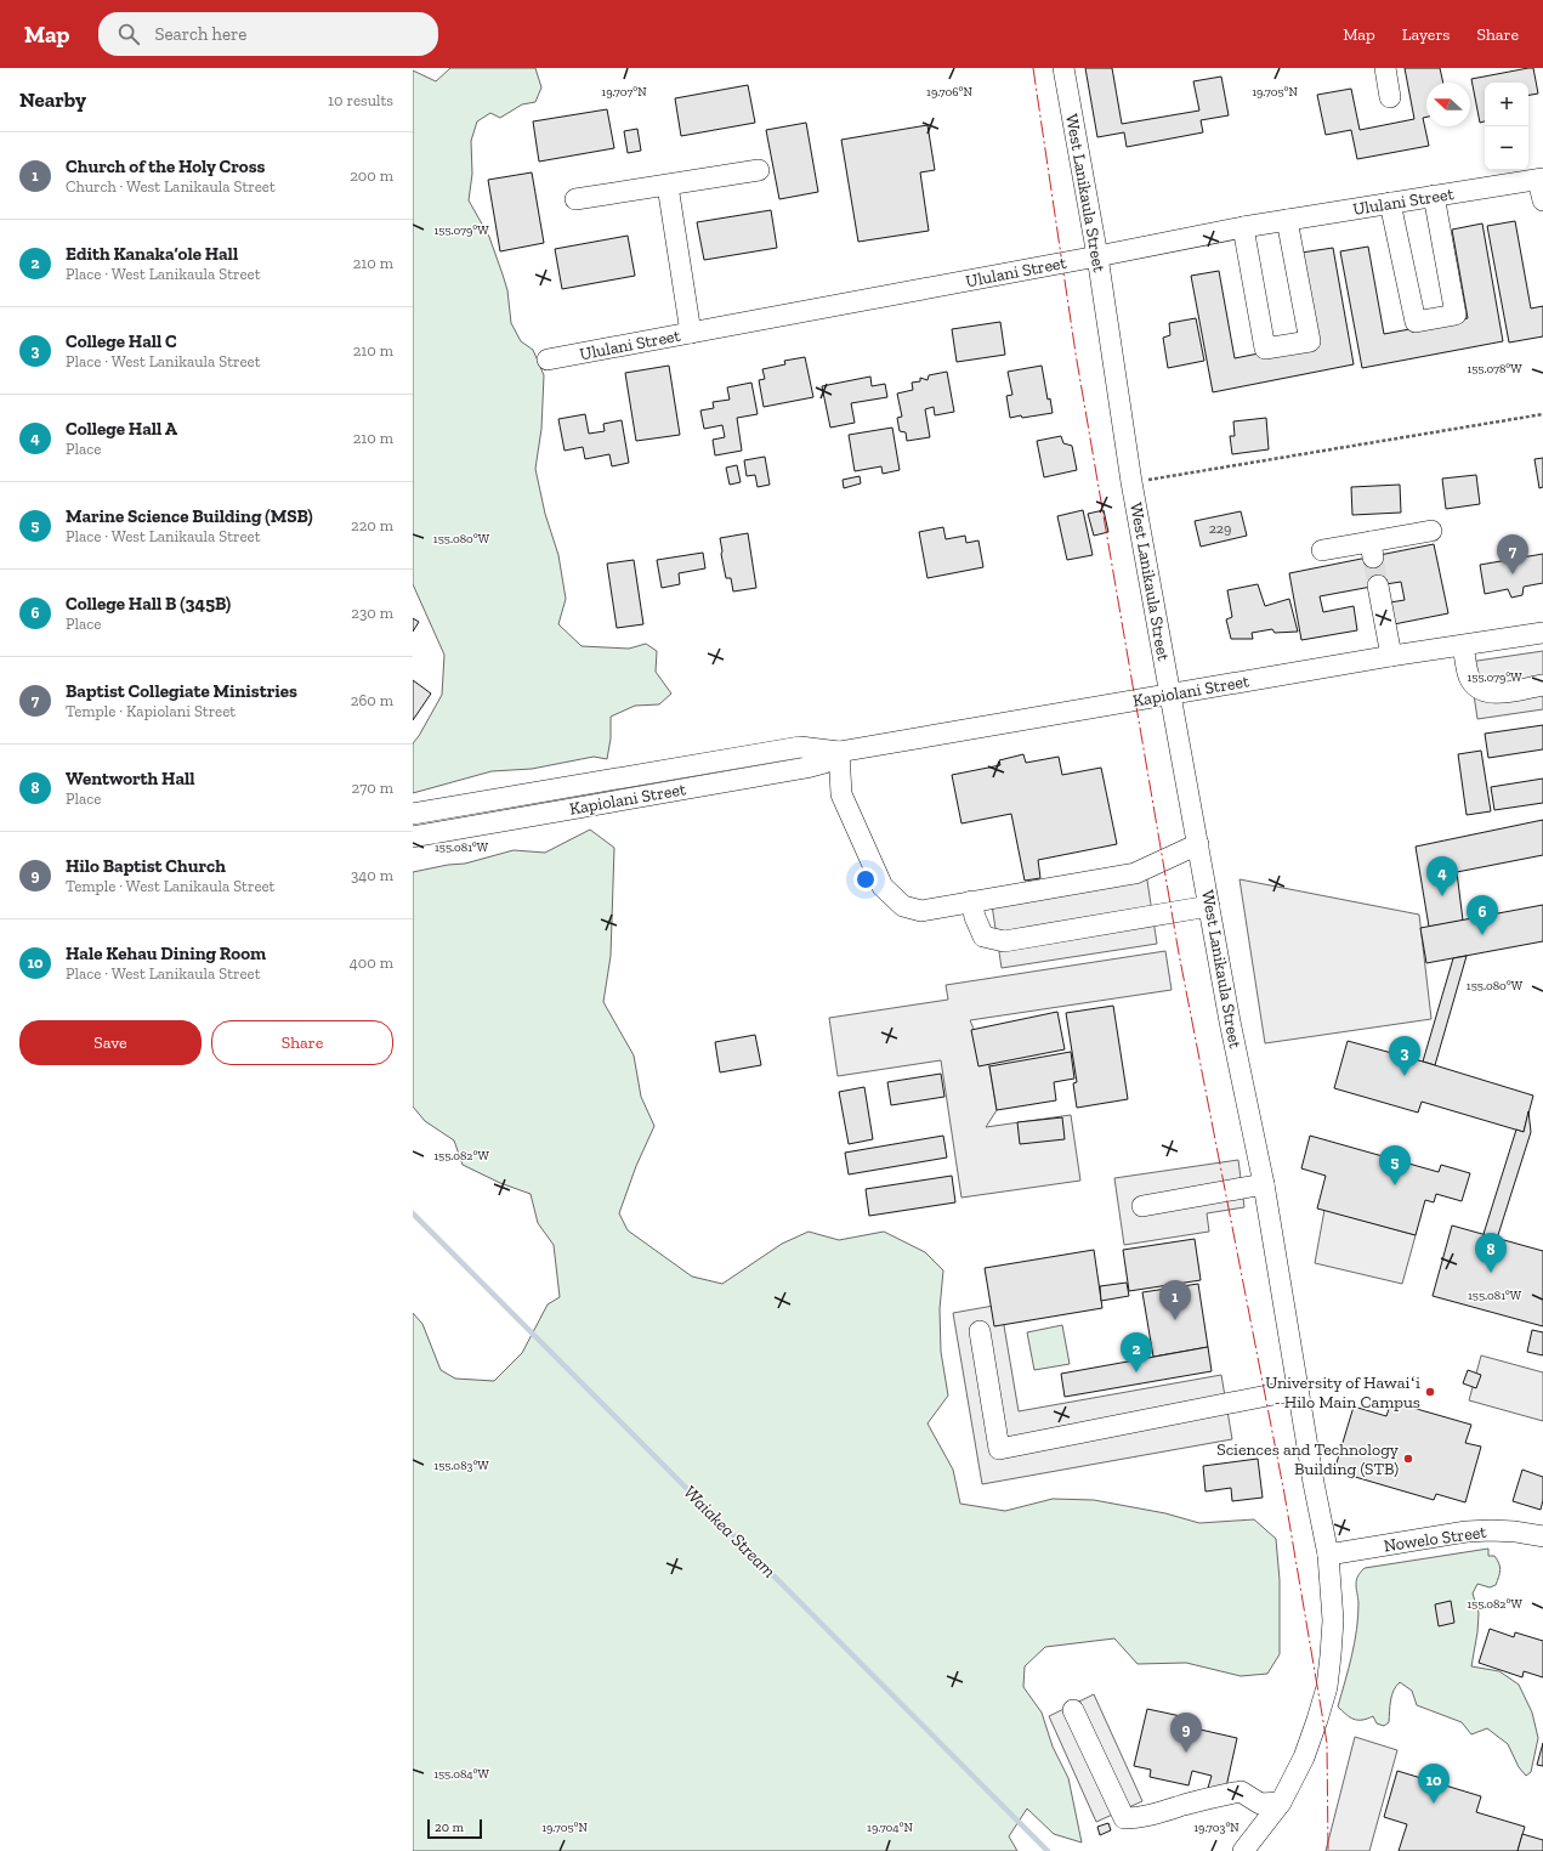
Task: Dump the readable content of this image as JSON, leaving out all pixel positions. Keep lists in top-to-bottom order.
{
  "streets": {
    "street": [
      "West Lanikaula Street",
      "Ululani Street",
      "Kapiolani Street",
      "Nowelo Street"
    ]
  },
  "crossings": [
    ["West Lanikaula Street", "Ululani Street"],
    ["West Lanikaula Street", "Kapiolani Street"],
    ["West Lanikaula Street", "Nowelo Street"]
  ],
  "water": ["Waiakea Stream"],
  "places": ["University of Hawaiʻi - Hilo Main Campus", "Sciences and Technology Building (STB)"],
  "house_numbers": ["229"],
  "scale_bar": "20 m",
  "north": "left",
  "page": {
    "header": "Map",
    "search": "Search here",
    "nav": ["Map", "Layers", "Share"],
    "heading": ["Nearby", "10 results"],
    "map_buttons": ["+", "−"],
    "list": [
      {
        "mark": "1",
        "name": "Church of the Holy Cross",
        "note": "Church · West Lanikaula Street",
        "value": "200 m"
      },
      {
        "mark": "2",
        "name": "Edith Kanaka‘ole Hall",
        "note": "Place · West Lanikaula Street",
        "value": "210 m"
      },
      {
        "mark": "3",
        "name": "College Hall C",
        "note": "Place · West Lanikaula Street",
        "value": "210 m"
      },
      {
        "mark": "4",
        "name": "College Hall A",
        "note": "Place",
        "value": "210 m"
      },
      {
        "mark": "5",
        "name": "Marine Science Building (MSB)",
        "note": "Place · West Lanikaula Street",
        "value": "220 m"
      },
      {
        "mark": "6",
        "name": "College Hall B (345B)",
        "note": "Place",
        "value": "230 m"
      },
      {
        "mark": "7",
        "name": "Baptist Collegiate Ministries",
        "note": "Temple · Kapiolani Street",
        "value": "260 m"
      },
      {
        "mark": "8",
        "name": "Wentworth Hall",
        "note": "Place",
        "value": "270 m"
      },
      {
        "mark": "9",
        "name": "Hilo Baptist Church",
        "note": "Temple · West Lanikaula Street",
        "value": "340 m"
      },
      {
        "mark": "10",
        "name": "Hale Kehau Dining Room",
        "note": "Place · West Lanikaula Street",
        "value": "400 m"
      }
    ],
    "pins": [
      "7",
      "4",
      "6",
      "3",
      "5",
      "8",
      "1",
      "2",
      "9",
      "10"
    ],
    "buttons": ["Save", "Share"],
    "scale": "20 m"
  },
  "coordinates": [
    "19.707°N",
    "19.706°N",
    "19.705°N",
    "155.079°W",
    "155.078°W",
    "155.080°W",
    "155.081°W",
    "155.082°W",
    "155.083°W",
    "155.084°W",
    "19.704°N",
    "19.703°N"
  ]
}
